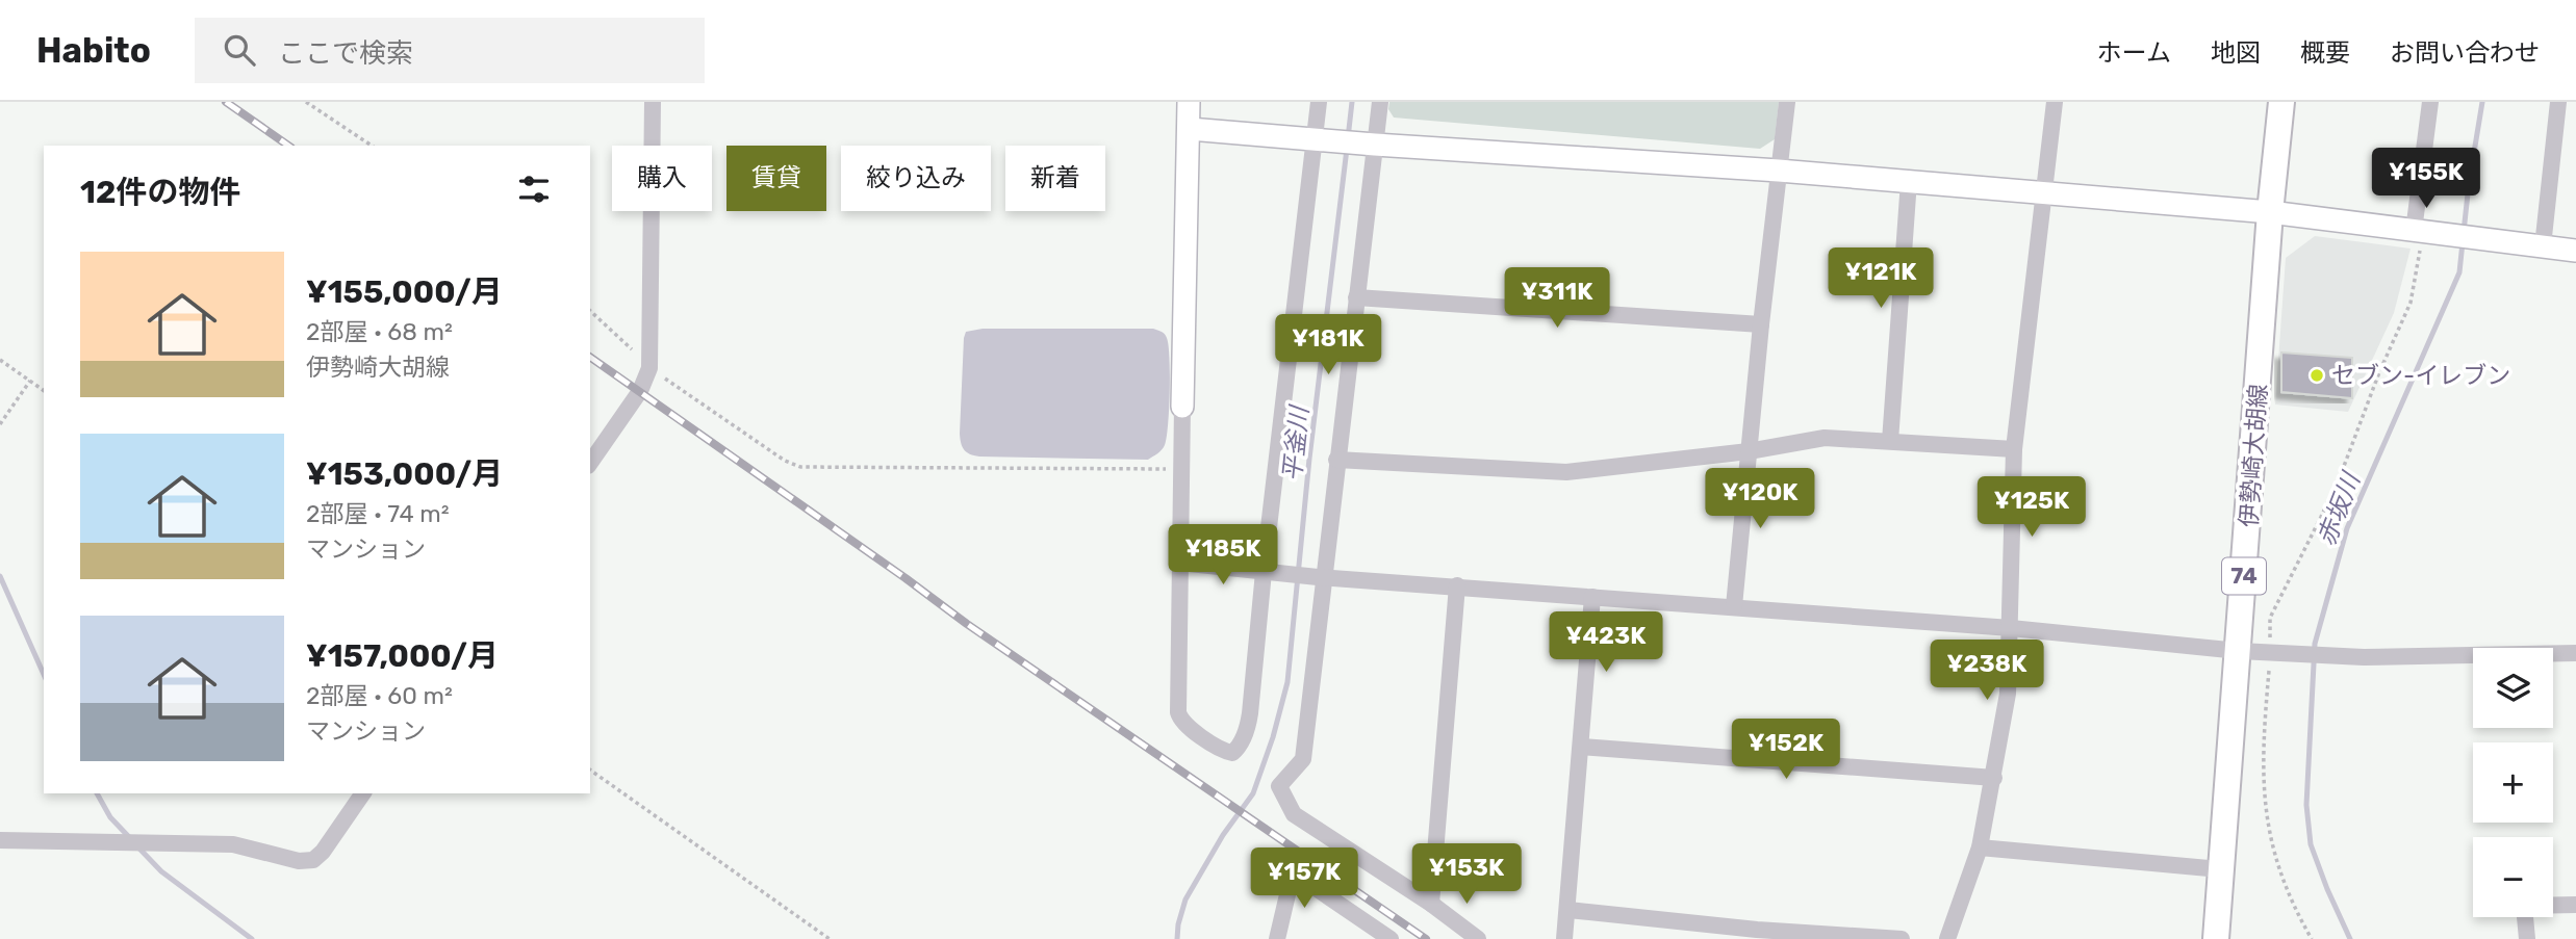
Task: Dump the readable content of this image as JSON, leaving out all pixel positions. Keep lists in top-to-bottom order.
{
  "streets": {
    "main road": ["伊勢崎大胡線", "74"]
  },
  "water": ["平釜川", "赤坂川"],
  "places": ["セブン-イレブン"],
  "page": {
    "header": "Habito",
    "search": "ここで検索",
    "nav": [
      "ホーム",
      "地図",
      "概要",
      "お問い合わせ"
    ],
    "chip": [
      "購入",
      "賃貸",
      "絞り込み",
      "新着"
    ],
    "heading": "12件の物件",
    "price": [
      "¥155K",
      "¥121K",
      "¥311K",
      "¥181K",
      "¥120K",
      "¥125K",
      "¥185K",
      "¥423K",
      "¥238K",
      "¥152K",
      "¥153K",
      "¥157K"
    ],
    "list": [
      {
        "name": "¥155,000/月",
        "note": "2部屋 · 68 m² · 伊勢崎大胡線"
      },
      {
        "name": "¥153,000/月",
        "note": "2部屋 · 74 m² · マンション"
      },
      {
        "name": "¥157,000/月",
        "note": "2部屋 · 60 m² · マンション"
      }
    ],
    "map_buttons": ["+", "−"]
  }
}
